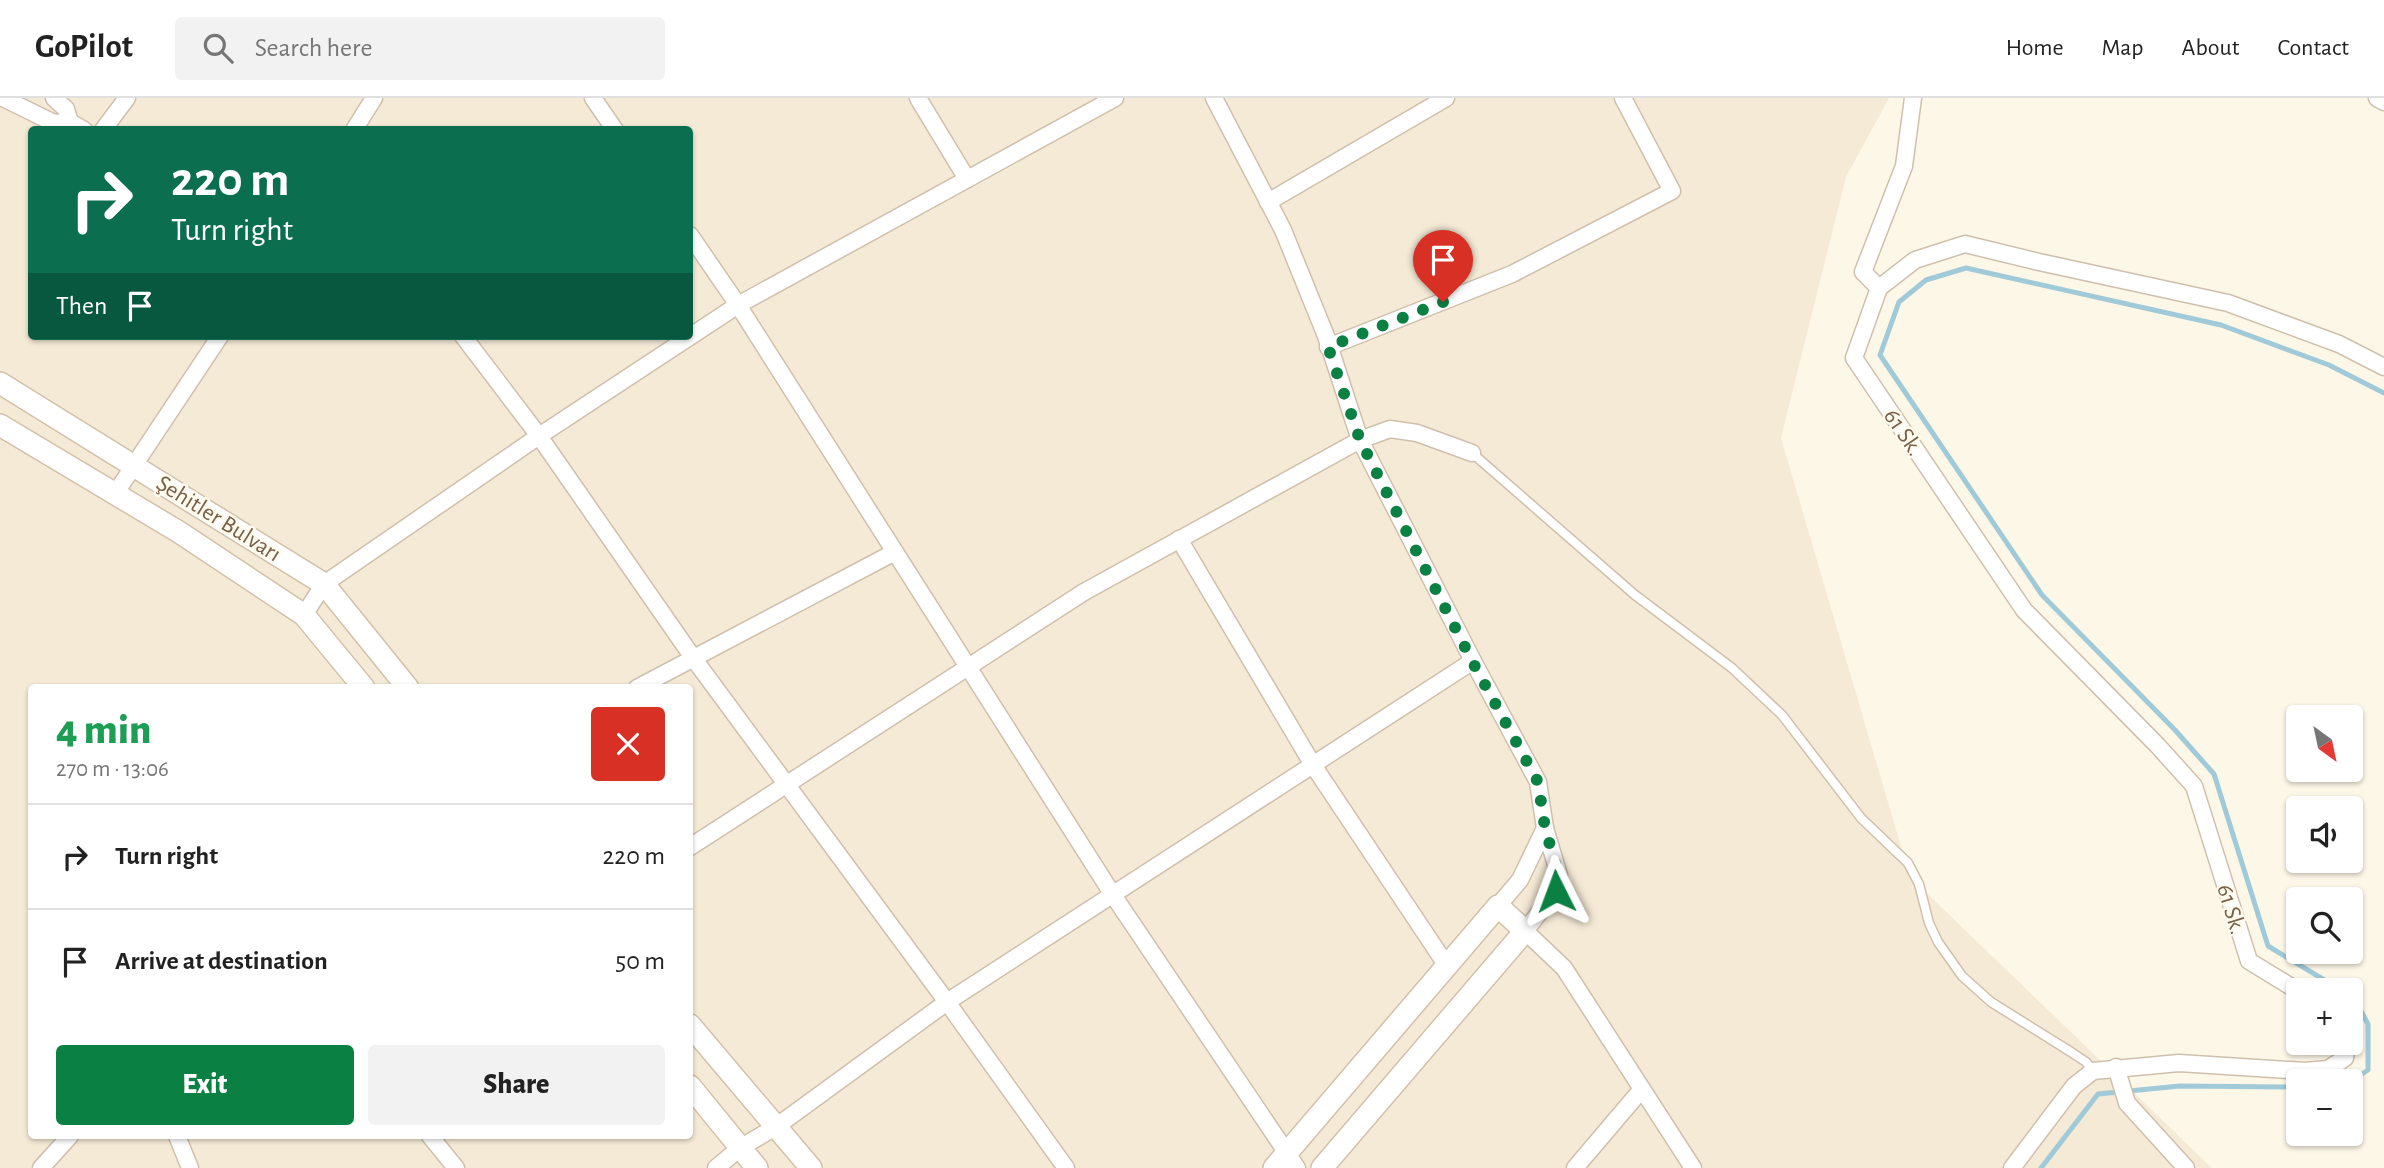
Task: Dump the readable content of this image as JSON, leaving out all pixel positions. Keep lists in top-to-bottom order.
{
  "streets": {
    "main road": ["Şehitler Bulvarı"],
    "street": ["61 Sk."]
  },
  "north": "bottom right",
  "page": {
    "header": "GoPilot",
    "search": "Search here",
    "nav": [
      "Home",
      "Map",
      "About",
      "Contact"
    ],
    "turn": ["220 m", "Turn right"],
    "then": "Then",
    "heading": ["4 min", "270 m · 13:06"],
    "map_buttons": ["+", "−"],
    "list": [
      {
        "name": "Turn right",
        "value": "220 m"
      },
      {
        "name": "Arrive at destination",
        "value": "50 m"
      }
    ],
    "buttons": ["Exit", "Share"]
  }
}
